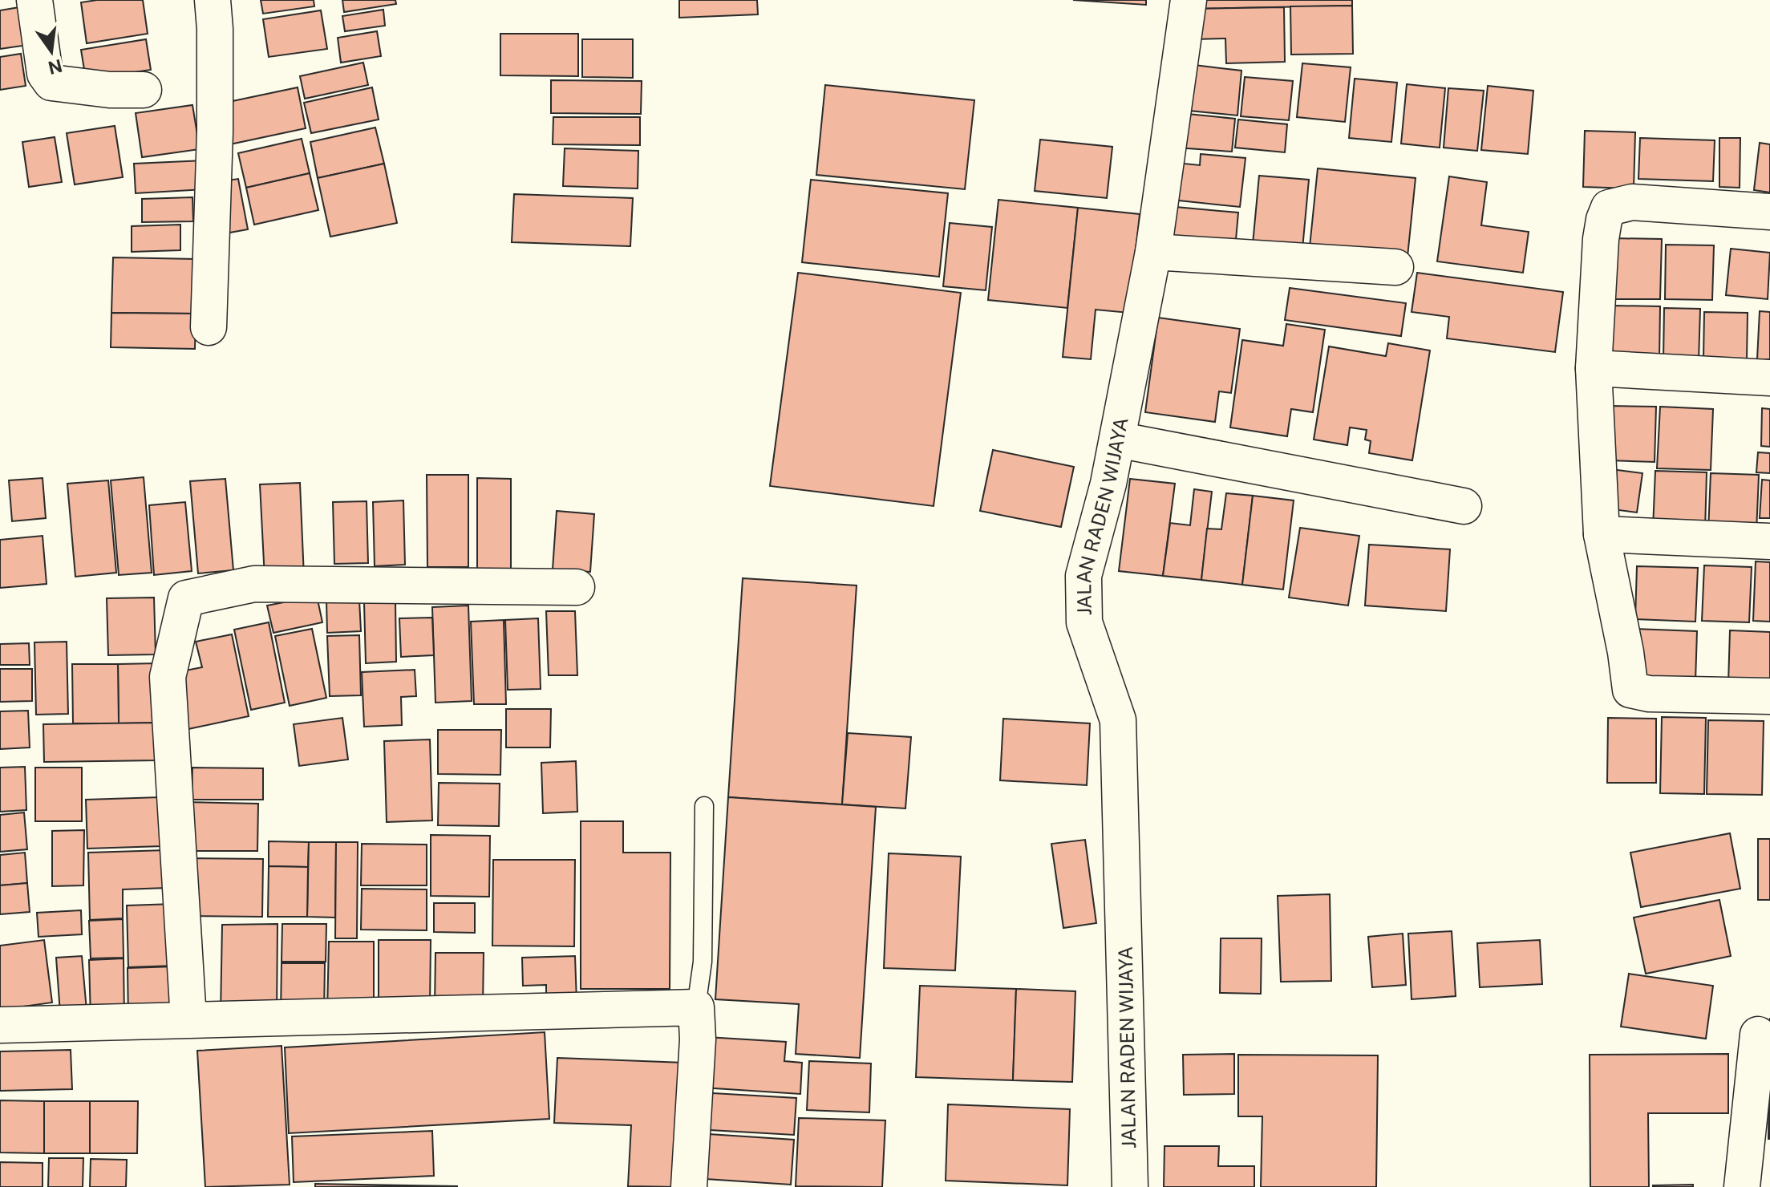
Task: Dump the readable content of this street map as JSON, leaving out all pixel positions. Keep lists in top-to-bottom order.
{
  "streets": {
    "street": ["JALAN RADEN WIJAYA"]
  },
  "north": "bottom"
}
